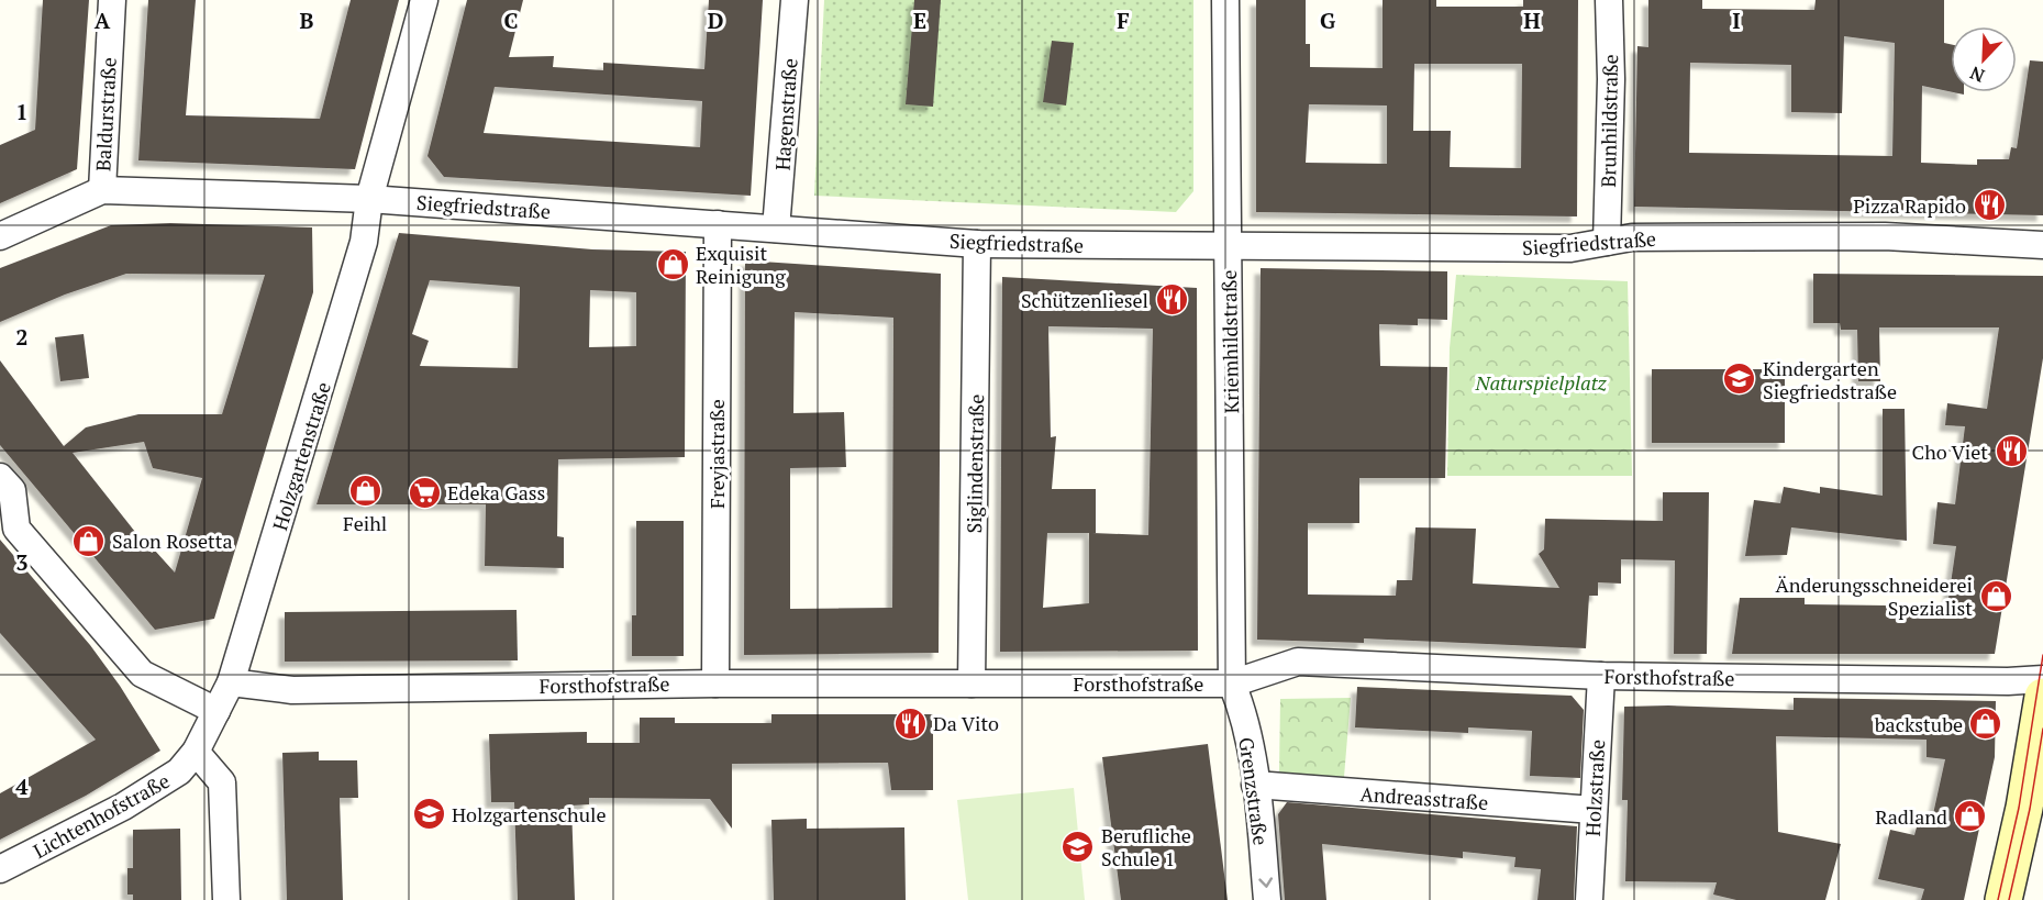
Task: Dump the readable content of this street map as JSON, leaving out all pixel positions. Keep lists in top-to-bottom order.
{
  "streets": {
    "street": [
      "Baldurstraße",
      "Hagenstraße",
      "Brunhildstraße",
      "Siegfriedstraße",
      "Kriemhildstraße",
      "Freyjastraße",
      "Holzgartenstraße",
      "Siglindenstraße",
      "Forsthofstraße",
      "Holzstraße",
      "Grenzstraße",
      "Andreasstraße",
      "Lichtenhofstraße"
    ]
  },
  "crossings": [
    ["Baldurstraße", "Siegfriedstraße"],
    ["Hagenstraße", "Siegfriedstraße"],
    ["Brunhildstraße", "Siegfriedstraße"],
    ["Siegfriedstraße", "Kriemhildstraße"],
    ["Siegfriedstraße", "Freyjastraße"],
    ["Siegfriedstraße", "Holzgartenstraße"],
    ["Siegfriedstraße", "Siglindenstraße"],
    ["Kriemhildstraße", "Forsthofstraße"],
    ["Kriemhildstraße", "Grenzstraße"],
    ["Freyjastraße", "Forsthofstraße"],
    ["Holzgartenstraße", "Forsthofstraße"],
    ["Holzgartenstraße", "Lichtenhofstraße"],
    ["Siglindenstraße", "Forsthofstraße"],
    ["Forsthofstraße", "Holzstraße"],
    ["Forsthofstraße", "Grenzstraße"],
    ["Holzstraße", "Andreasstraße"],
    ["Grenzstraße", "Andreasstraße"]
  ],
  "one_way": ["Grenzstraße"],
  "parks": ["Naturspielplatz"],
  "places": {
    "restaurant": [
      "Pizza Rapido",
      "Schützenliesel",
      "Cho Viet",
      "Da Vito"
    ],
    "shop": [
      "Exquisit Reinigung",
      "Feihl",
      "Salon Rosetta",
      "Änderungsschneiderei Spezialist",
      "backstube",
      "Radland"
    ],
    "school or university": ["Kindergarten Siegfriedstraße", "Holzgartenschule", "Berufliche Schule 1"],
    "supermarket": ["Edeka Gass"]
  },
  "north": "bottom left",
  "grid": {
    "columns": [
      "A",
      "B",
      "C",
      "D",
      "E",
      "F",
      "G",
      "H",
      "I"
    ],
    "rows": [
      "1",
      "2",
      "3",
      "4"
    ]
  }
}
